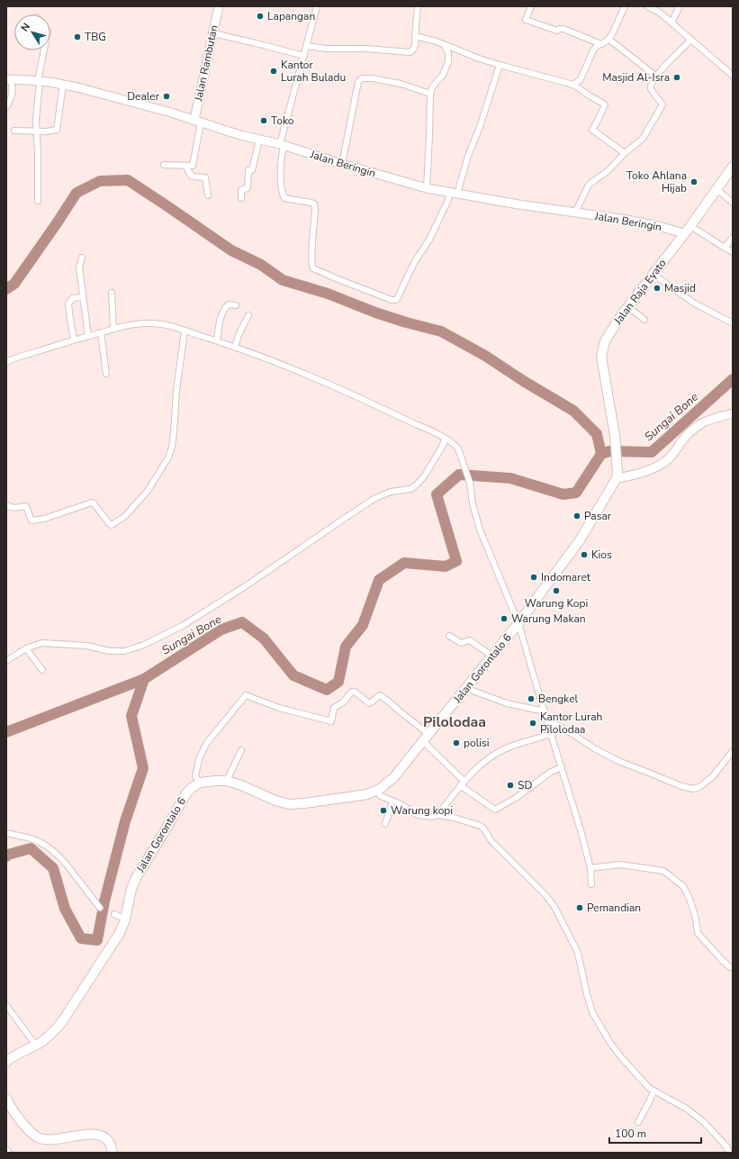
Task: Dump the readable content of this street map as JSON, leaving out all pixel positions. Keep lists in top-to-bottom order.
{
  "streets": {
    "main road": ["Jalan Raja Eyato", "Jalan Gorontalo 6"],
    "street": ["Jalan Rambutan", "Jalan Beringin"]
  },
  "crossings": [
    ["Jalan Rambutan", "Jalan Beringin"],
    ["Jalan Beringin", "Jalan Raja Eyato"],
    ["Jalan Raja Eyato", "Jalan Gorontalo 6"]
  ],
  "districts": ["Pilolodaa"],
  "water": ["Sungai Bone"],
  "places": [
    "Lapangan",
    "TBG",
    "Kantor Lurah Buladu",
    "Masjid Al-Isra",
    "Dealer",
    "Toko",
    "Toko Ahlana Hijab",
    "Masjid",
    "Pasar",
    "Kios",
    "Indomaret",
    "Warung Kopi",
    "Warung Makan",
    "Bengkel",
    "Kantor Lurah Pilolodaa",
    "polisi",
    "SD",
    "Warung kopi",
    "Pemandian"
  ],
  "scale_bar": "100 m",
  "north": "top left"
}
